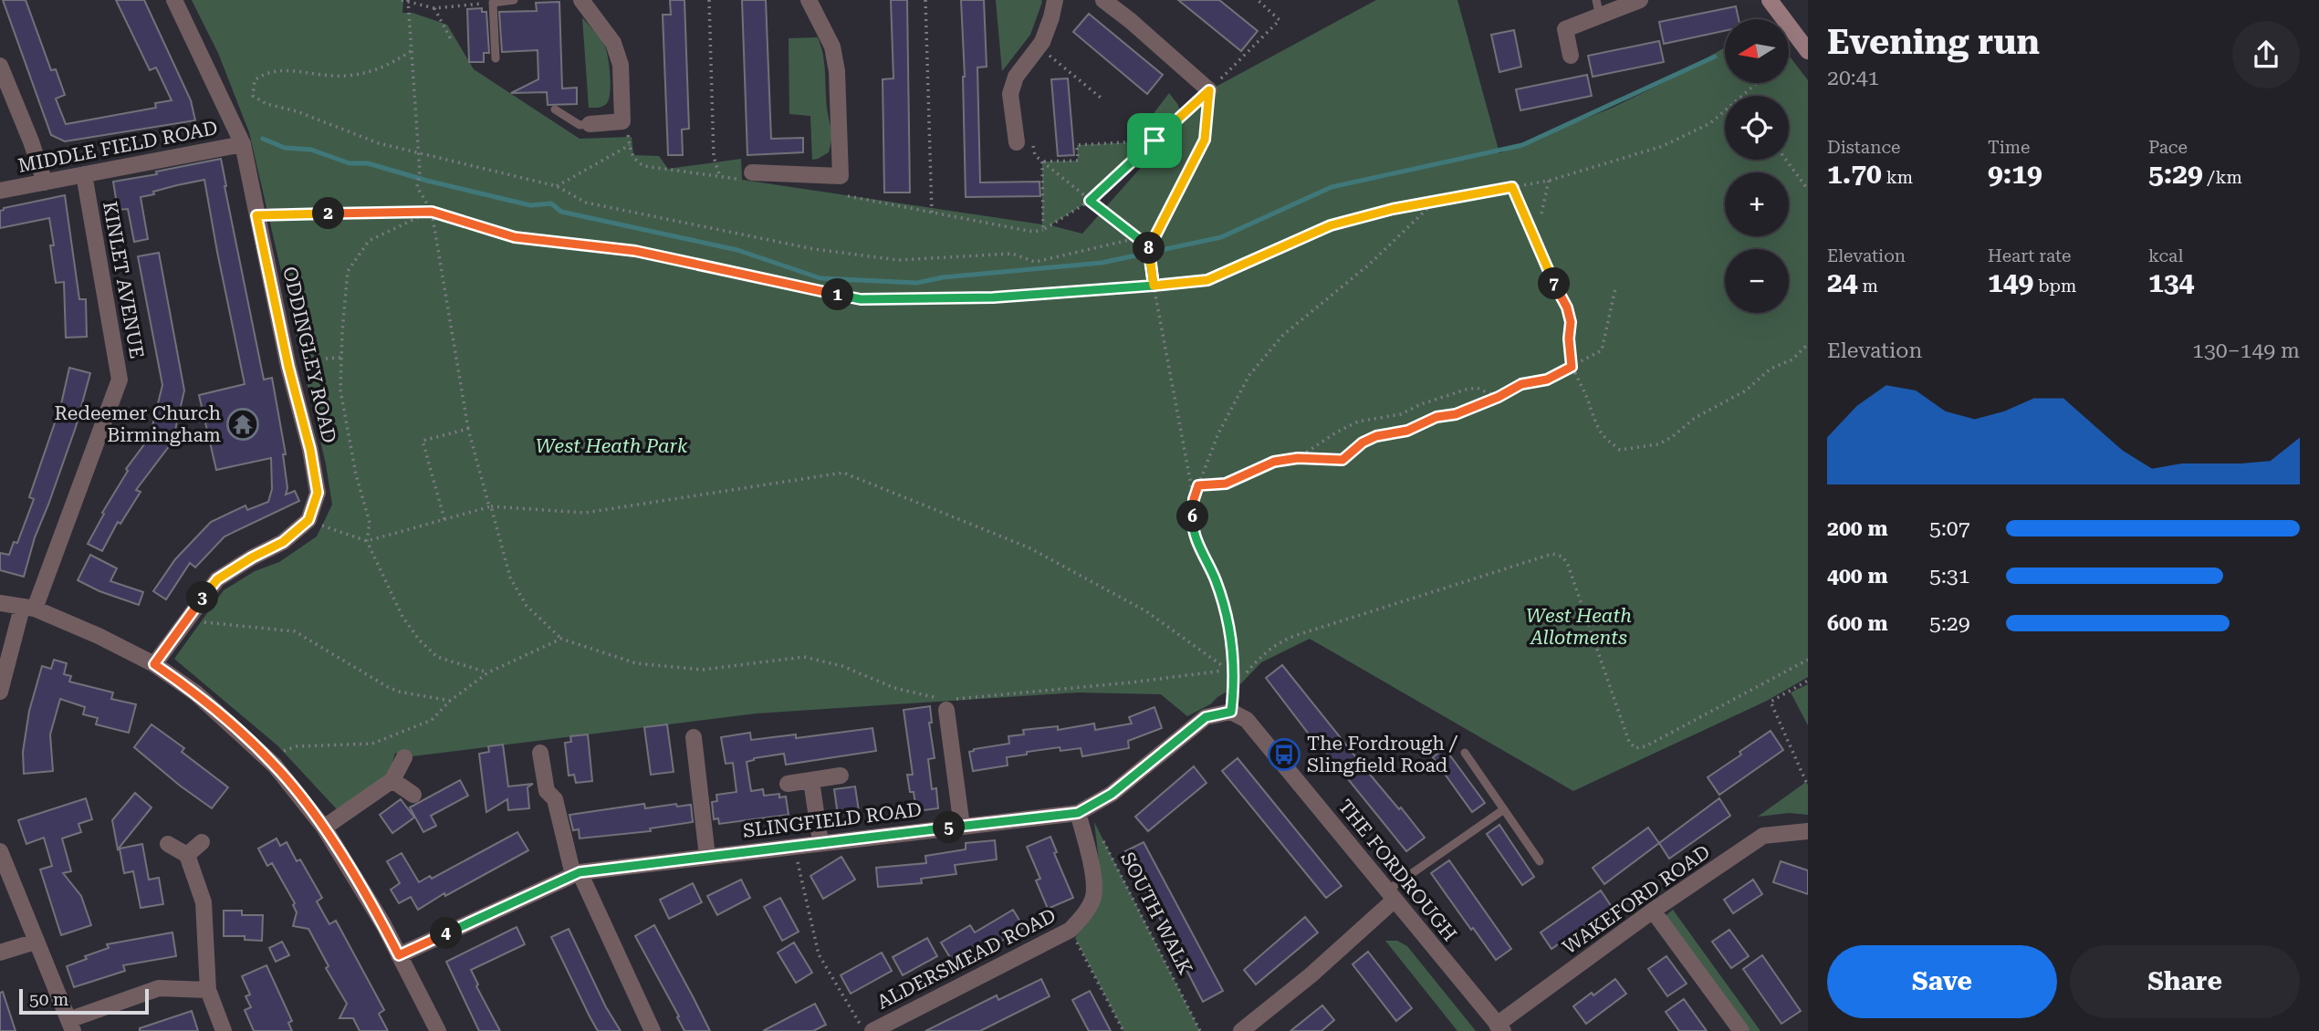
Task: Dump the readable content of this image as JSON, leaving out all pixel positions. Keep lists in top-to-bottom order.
{
  "streets": {
    "street": [
      "MIDDLE FIELD ROAD",
      "KINLET AVENUE",
      "ODDINGLEY ROAD",
      "SLINGFIELD ROAD",
      "THE FORDROUGH",
      "WAKEFORD ROAD",
      "ALDERSMEAD ROAD"
    ],
    "path": ["SOUTH WALK"]
  },
  "crossings": [
    ["MIDDLE FIELD ROAD", "KINLET AVENUE"],
    ["MIDDLE FIELD ROAD", "ODDINGLEY ROAD"],
    ["SLINGFIELD ROAD", "THE FORDROUGH"],
    ["SLINGFIELD ROAD", "ALDERSMEAD ROAD"],
    ["THE FORDROUGH", "WAKEFORD ROAD"]
  ],
  "parks": ["West Heath Park", "West Heath Allotments"],
  "places": {
    "temple": ["Redeemer Church Birmingham"],
    "bus stop": ["The Fordrough / Slingfield Road"]
  },
  "scale_bar": "50 m",
  "north": "left",
  "page": {
    "heading": ["Evening run", "20:41"],
    "map_buttons": ["+", "−"],
    "stats": [
      ["Distance", "1.70 km"],
      ["Time", "9:19"],
      ["Pace", "5:29 /km"],
      ["Elevation", "24 m"],
      ["Heart rate", "149 bpm"],
      ["kcal", "134"]
    ],
    "pins": [
      "2",
      "8",
      "7",
      "1",
      "6",
      "3",
      "5",
      "4"
    ],
    "chart": ["Elevation", "130–149 m"],
    "list": [
      {
        "name": "200 m",
        "note": "5:07"
      },
      {
        "name": "400 m",
        "note": "5:31"
      },
      {
        "name": "600 m",
        "note": "5:29"
      }
    ],
    "buttons": ["Save", "Share"],
    "scale": "50 m"
  }
}
